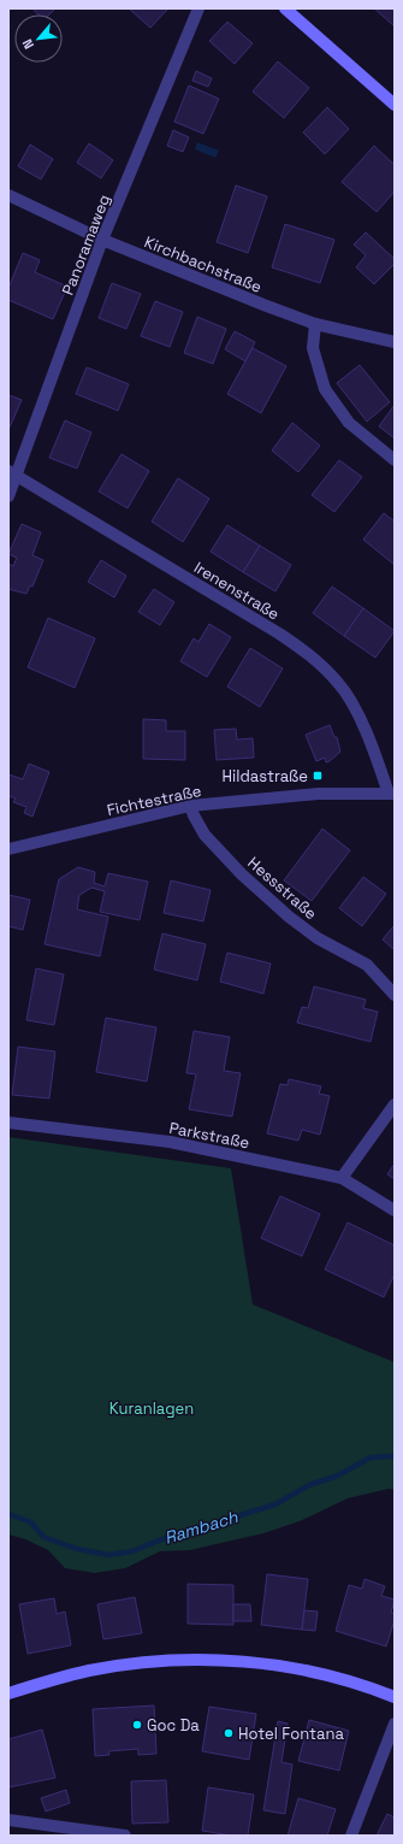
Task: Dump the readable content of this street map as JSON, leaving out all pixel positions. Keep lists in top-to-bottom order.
{
  "streets": {
    "street": [
      "Panoramaweg",
      "Kirchbachstraße",
      "Irenenstraße",
      "Fichtestraße",
      "Hessstraße",
      "Parkstraße"
    ]
  },
  "crossings": [
    ["Panoramaweg", "Kirchbachstraße"],
    ["Panoramaweg", "Irenenstraße"],
    ["Irenenstraße", "Fichtestraße"],
    ["Fichtestraße", "Hessstraße"]
  ],
  "water": ["Rambach"],
  "parks": ["Kuranlagen"],
  "places": {
    "transit": ["Hildastraße"],
    "other": ["Goc Da", "Hotel Fontana"]
  },
  "north": "bottom left"
}
